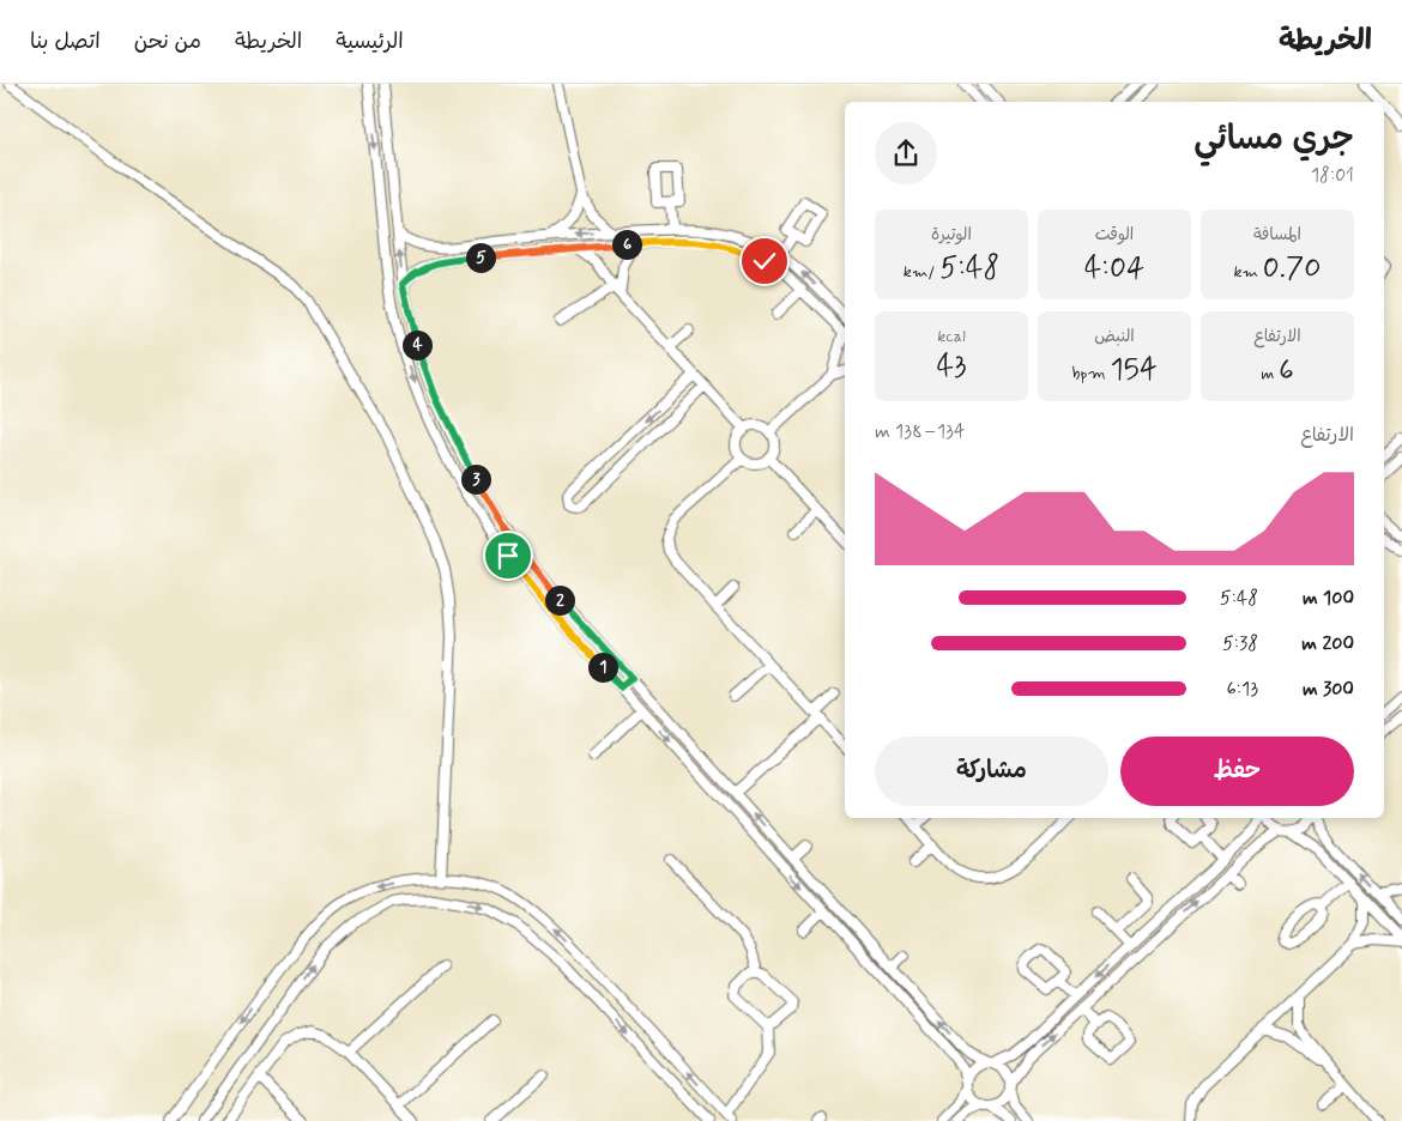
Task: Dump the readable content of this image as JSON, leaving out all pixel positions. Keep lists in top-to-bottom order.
{
  "page": {
    "header": "الخريطة",
    "nav": [
      "الرئيسية",
      "الخريطة",
      "من نحن",
      "اتصل بنا"
    ],
    "heading": ["جري مسائي", "18:01"],
    "stats": [
      ["المسافة", "0.70 km"],
      ["الوقت", "4:04"],
      ["الوتيرة", "5:48 /km"],
      ["الارتفاع", "6 m"],
      ["النبض", "154 bpm"],
      ["kcal", "43"]
    ],
    "pins": [
      "6",
      "5",
      "4",
      "3",
      "2",
      "1"
    ],
    "chart": ["الارتفاع", "134–138 m"],
    "list": [
      {
        "name": "100 m",
        "note": "5:48"
      },
      {
        "name": "200 m",
        "note": "5:38"
      },
      {
        "name": "300 m",
        "note": "6:13"
      }
    ],
    "buttons": ["حفظ", "مشاركة"]
  }
}
